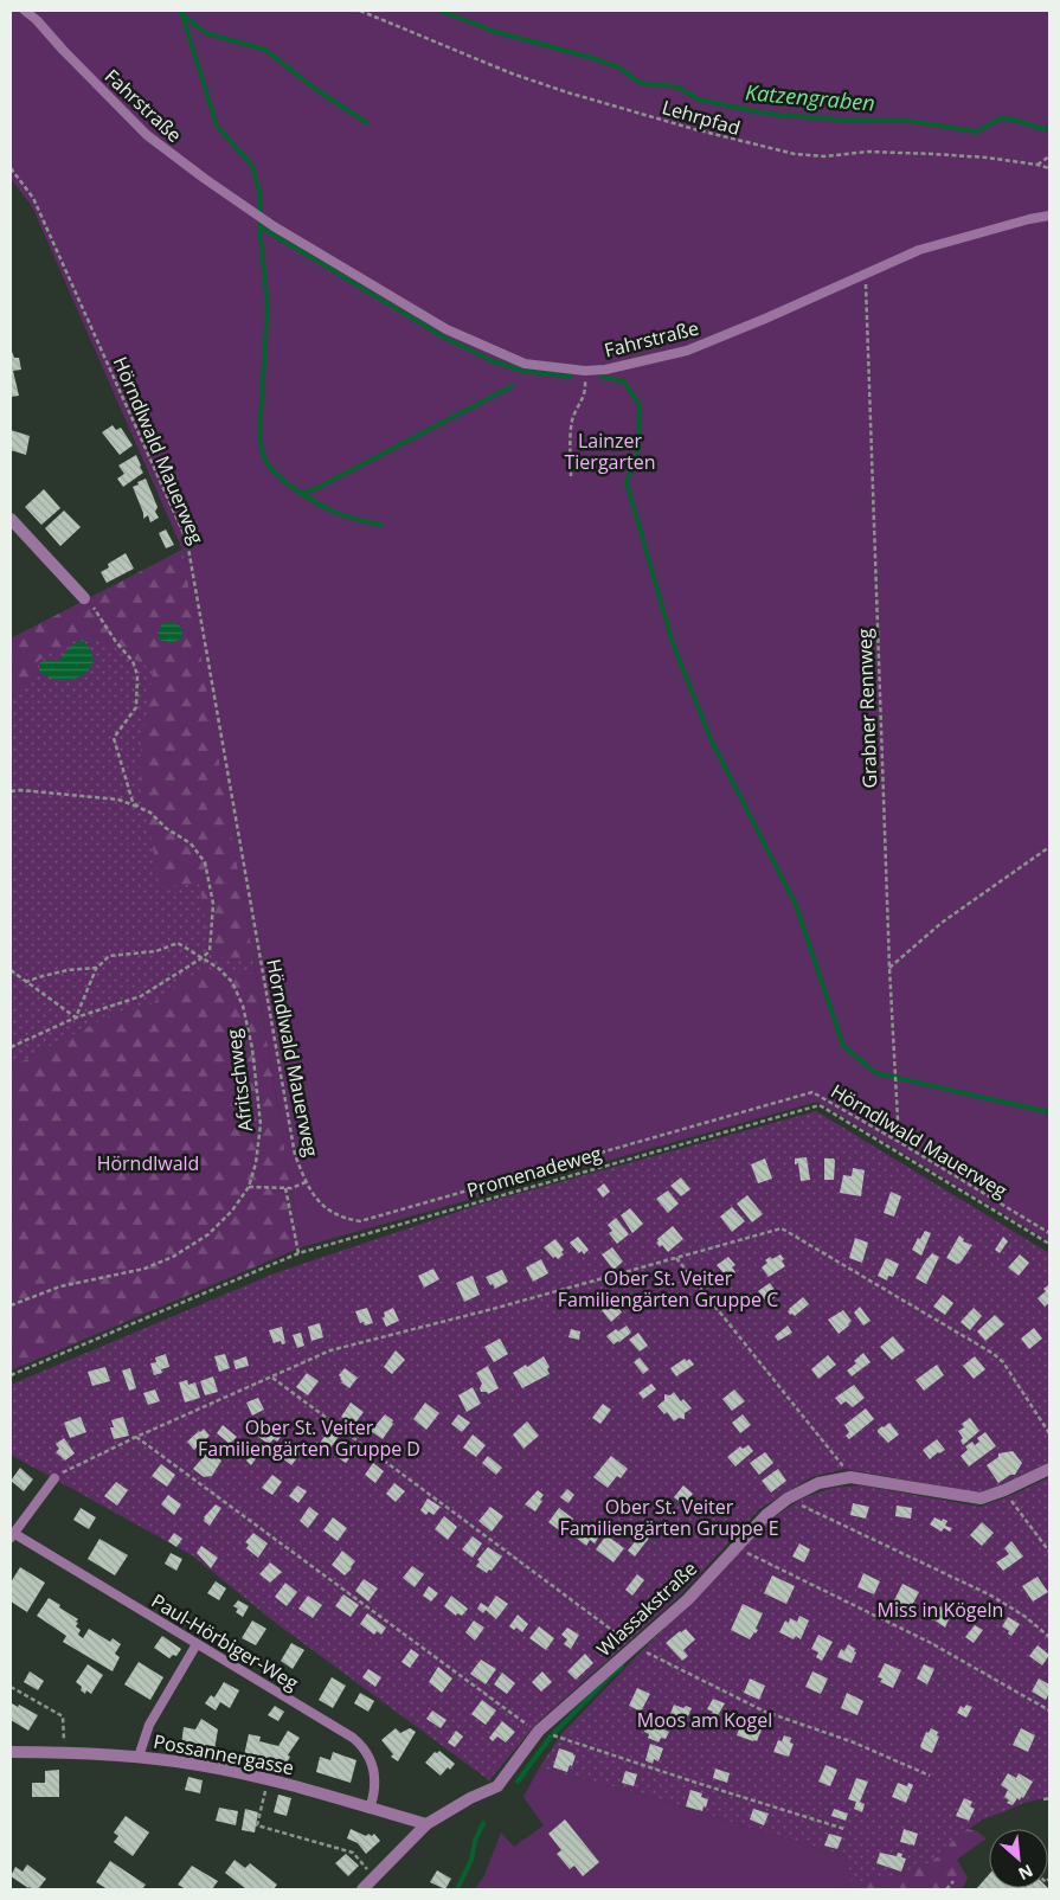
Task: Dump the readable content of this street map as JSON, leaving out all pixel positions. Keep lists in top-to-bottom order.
{
  "streets": {
    "street": ["Wlassakstraße", "Possannergasse"],
    "lane": ["Fahrstraße", "Paul-Hörbiger-Weg"],
    "path": [
      "Lehrpfad",
      "Hörndlwald Mauerweg",
      "Grabner Rennweg",
      "Afritschweg",
      "Promenadeweg"
    ]
  },
  "crossings": [
    ["Fahrstraße", "Grabner Rennweg"],
    ["Hörndlwald Mauerweg", "Grabner Rennweg"],
    ["Wlassakstraße", "Possannergasse"],
    ["Paul-Hörbiger-Weg", "Possannergasse"]
  ],
  "water": ["Katzengraben"],
  "parks": [
    "Lainzer Tiergarten",
    "Hörndlwald",
    "Ober St. Veiter Familiengärten Gruppe C",
    "Ober St. Veiter Familiengärten Gruppe D",
    "Ober St. Veiter Familiengärten Gruppe E",
    "Miss in Kögeln",
    "Moos am Kogel"
  ],
  "north": "bottom right"
}
